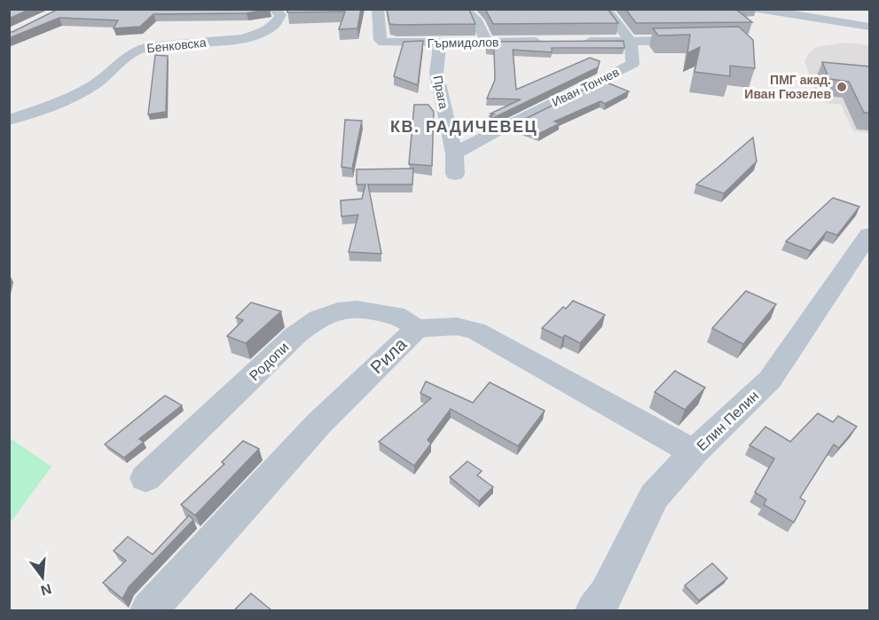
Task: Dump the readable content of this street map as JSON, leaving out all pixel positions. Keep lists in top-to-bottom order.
{
  "streets": {
    "street": [
      "Гърмидолов",
      "Бенковска",
      "Иван Тончев",
      "Прага",
      "Рила",
      "Родопи",
      "Елин Пелин"
    ]
  },
  "crossings": [
    ["Гърмидолов", "Прага"],
    ["Иван Тончев", "Прага"],
    ["Рила", "Родопи"],
    ["Рила", "Елин Пелин"]
  ],
  "districts": ["КВ. РАДИЧЕВЕЦ"],
  "places": ["ПМГ акад. Иван Гюзелев"],
  "north": "bottom"
}
